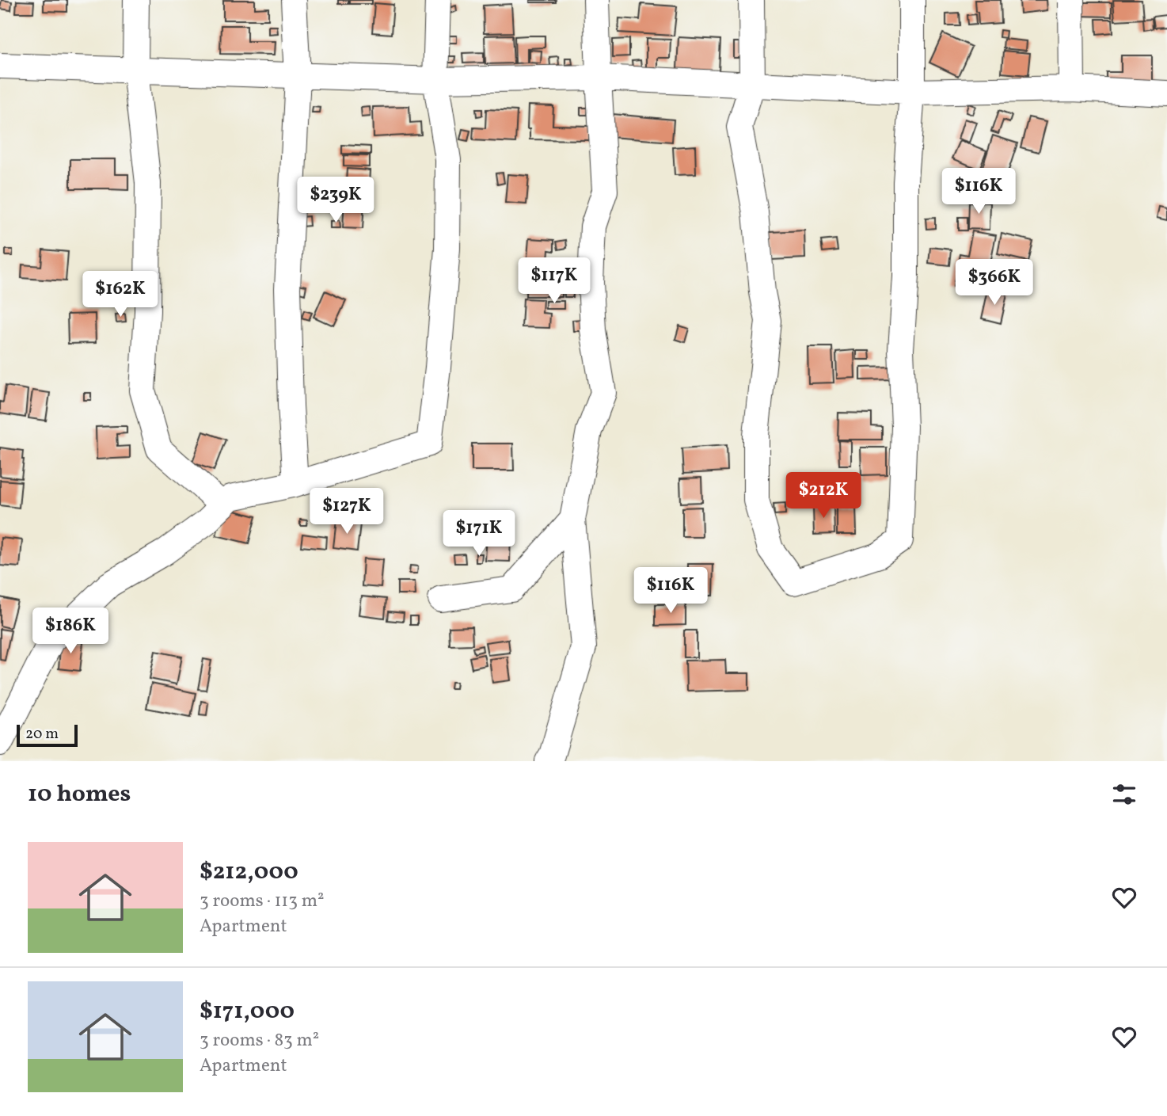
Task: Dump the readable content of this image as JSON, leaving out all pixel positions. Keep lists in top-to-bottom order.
{
  "scale_bar": "20 m",
  "page": {
    "price": [
      "$116K",
      "$239K",
      "$117K",
      "$366K",
      "$162K",
      "$212K",
      "$127K",
      "$171K",
      "$116K",
      "$186K"
    ],
    "scale": "20 m",
    "heading": "10 homes",
    "list": [
      {
        "name": "$212,000",
        "note": "3 rooms · 113 m² · Apartment"
      },
      {
        "name": "$171,000",
        "note": "3 rooms · 83 m² · Apartment"
      }
    ]
  }
}
